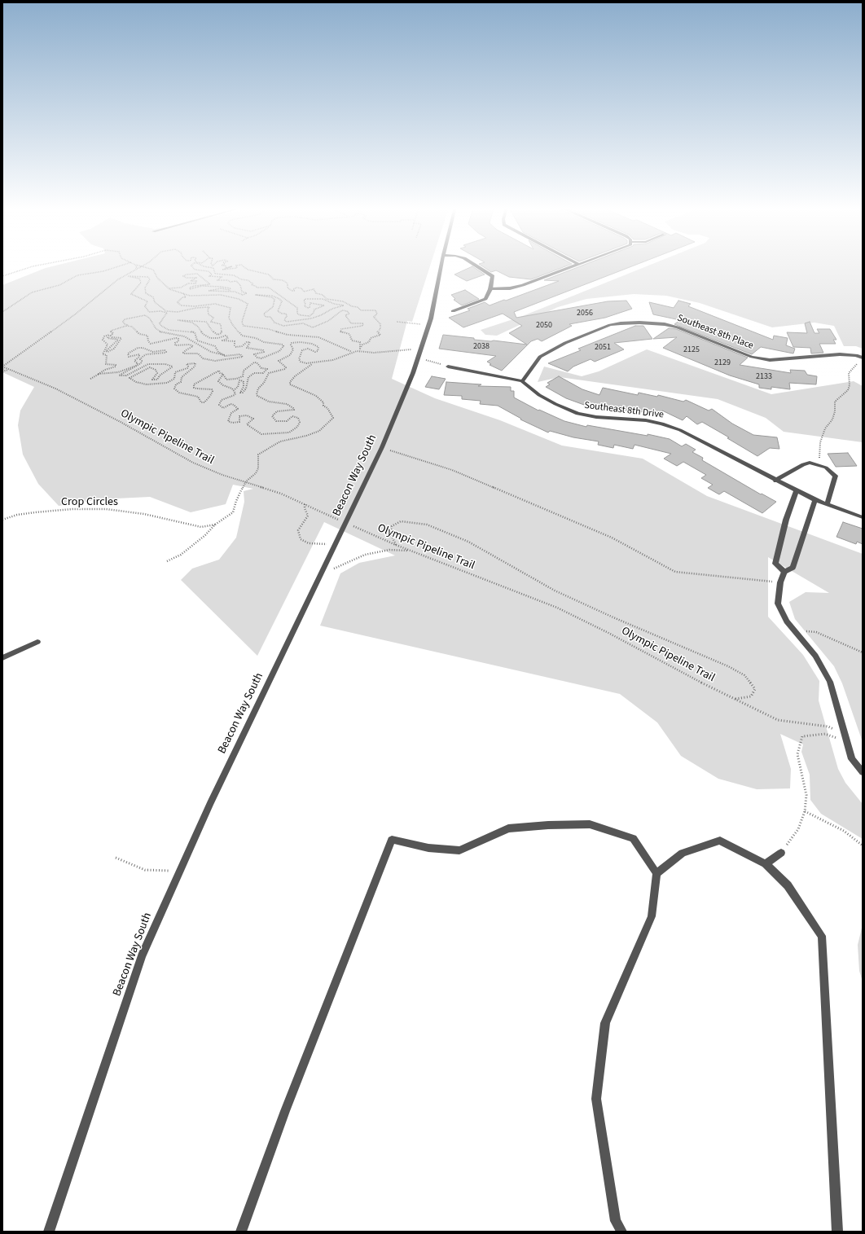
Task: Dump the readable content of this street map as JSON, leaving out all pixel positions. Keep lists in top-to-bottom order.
{
  "streets": {
    "street": ["Southeast 8th Place", "Southeast 8th Drive", "Beacon Way South"],
    "path": ["Olympic Pipeline Trail", "Crop Circles"]
  },
  "crossings": [
    ["Southeast 8th Place", "Southeast 8th Drive"],
    ["Olympic Pipeline Trail", "Beacon Way South"]
  ],
  "house_numbers": [
    "2056",
    "2050",
    "2038",
    "2051",
    "2125",
    "2129",
    "2133"
  ]
}
